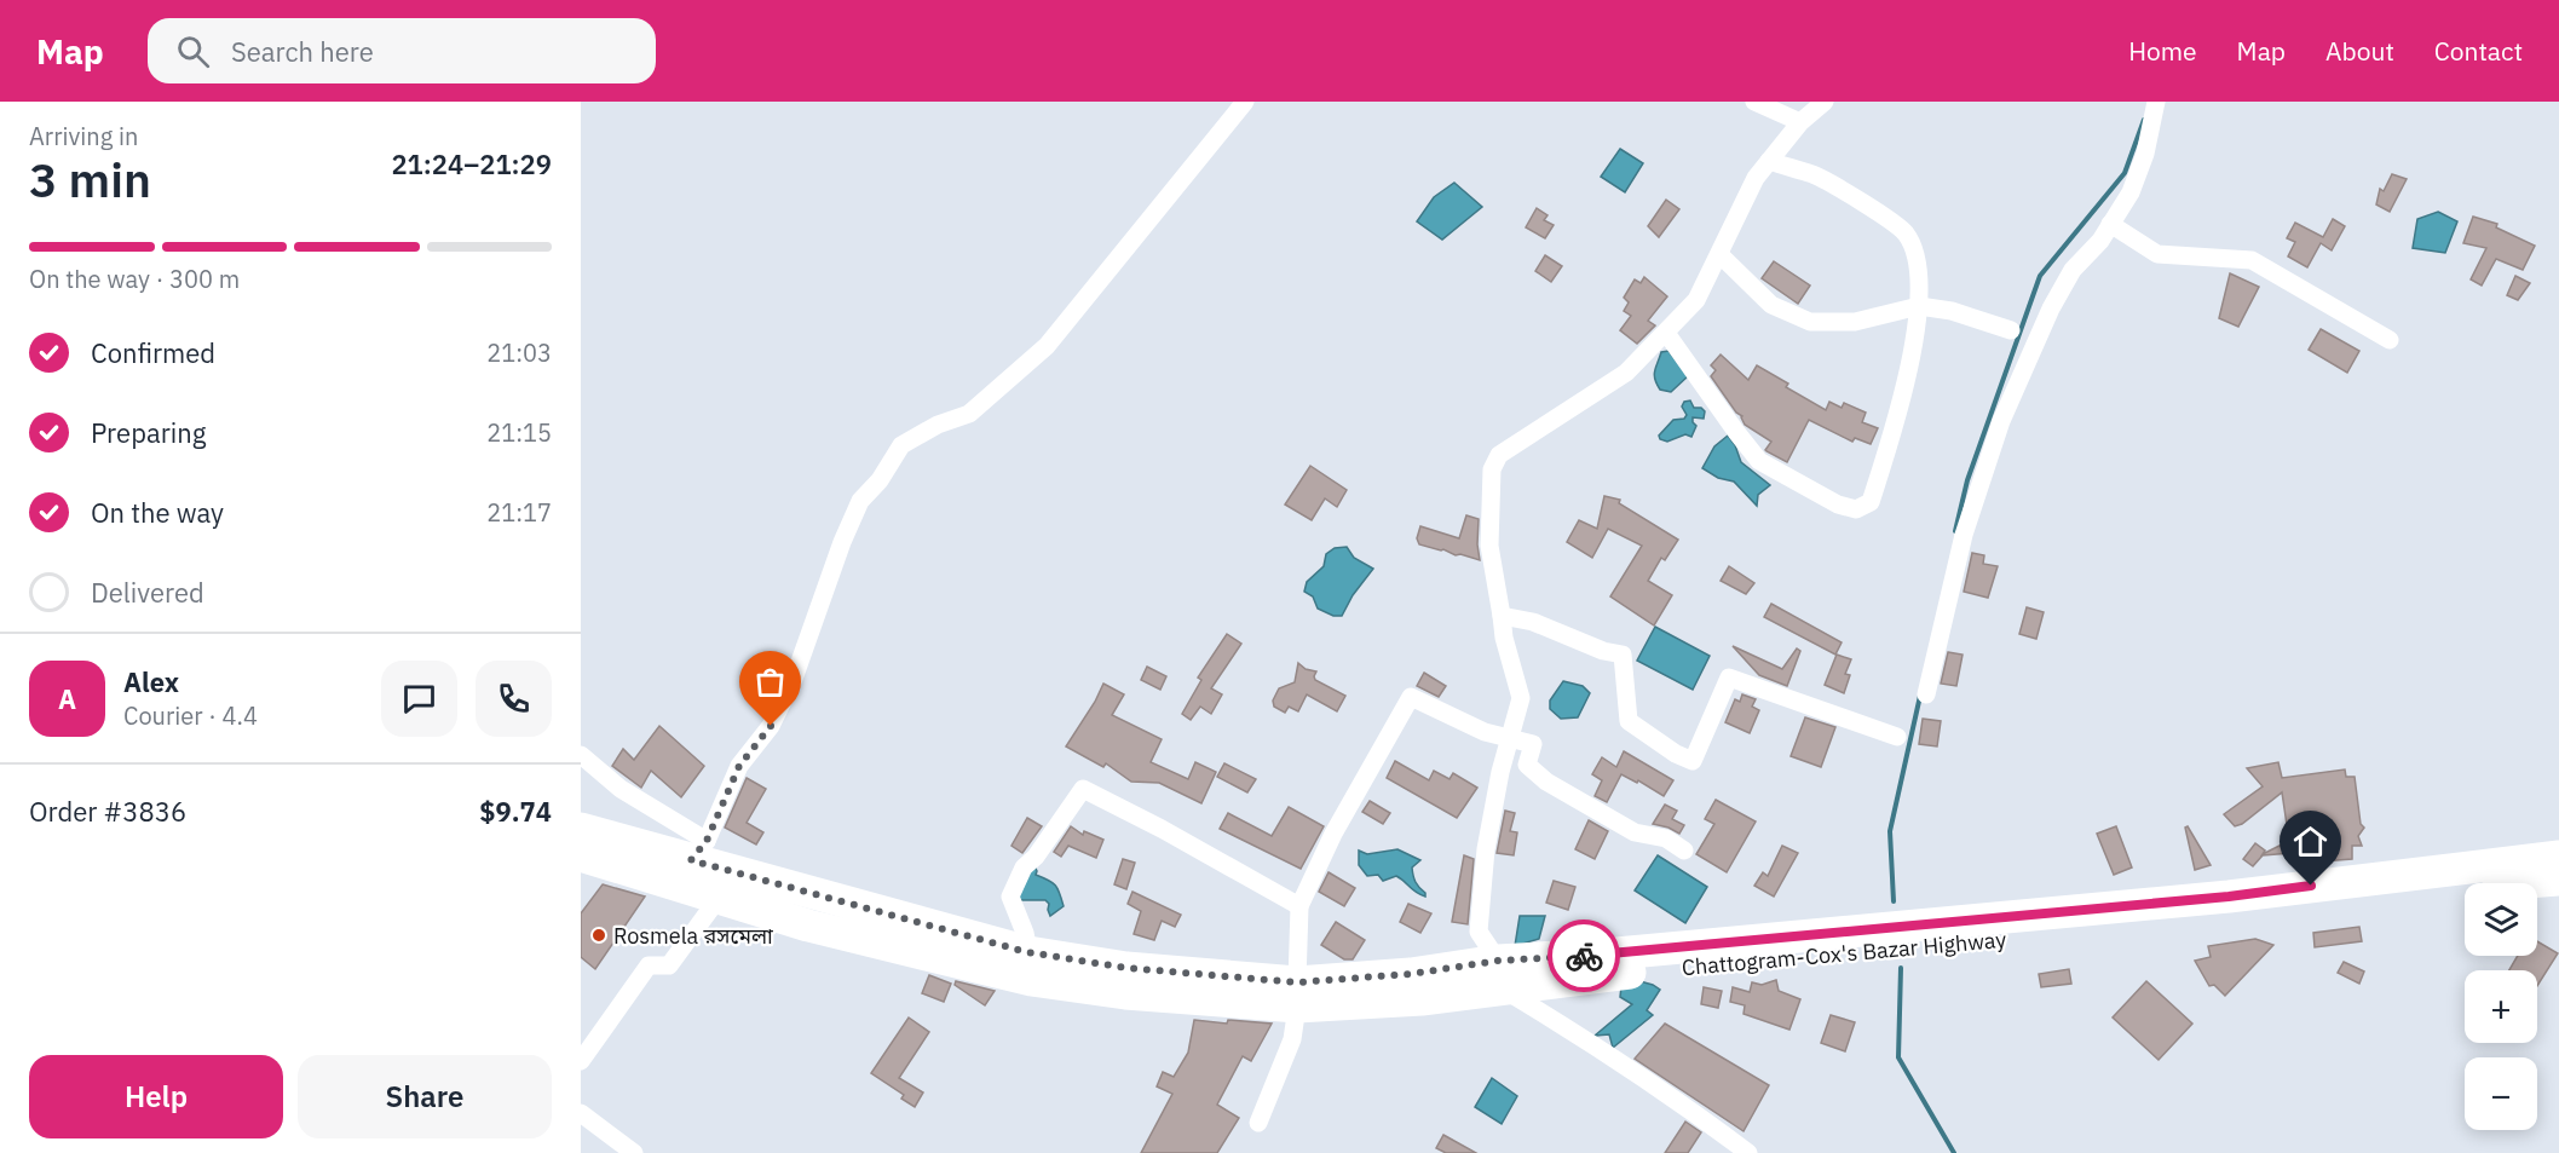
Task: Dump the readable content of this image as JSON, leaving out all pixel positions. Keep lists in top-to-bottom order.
{
  "streets": {
    "highway": ["Chattogram-Cox's Bazar Highway"]
  },
  "places": ["Rosmela রসমেলা"],
  "page": {
    "header": "Map",
    "search": "Search here",
    "nav": [
      "Home",
      "Map",
      "About",
      "Contact"
    ],
    "heading": ["3 min", "Arriving in", "21:24–21:29"],
    "panel": [
      "Alex",
      "Courier · 4.4",
      "Order #3836",
      "$9.74"
    ],
    "bar": "On the way · 300 m",
    "list": [
      ["Confirmed", "21:03"],
      ["Preparing", "21:15"],
      ["On the way", "21:17"],
      "Delivered"
    ],
    "round": "A",
    "map_buttons": ["+", "−"],
    "buttons": ["Help", "Share"]
  }
}
